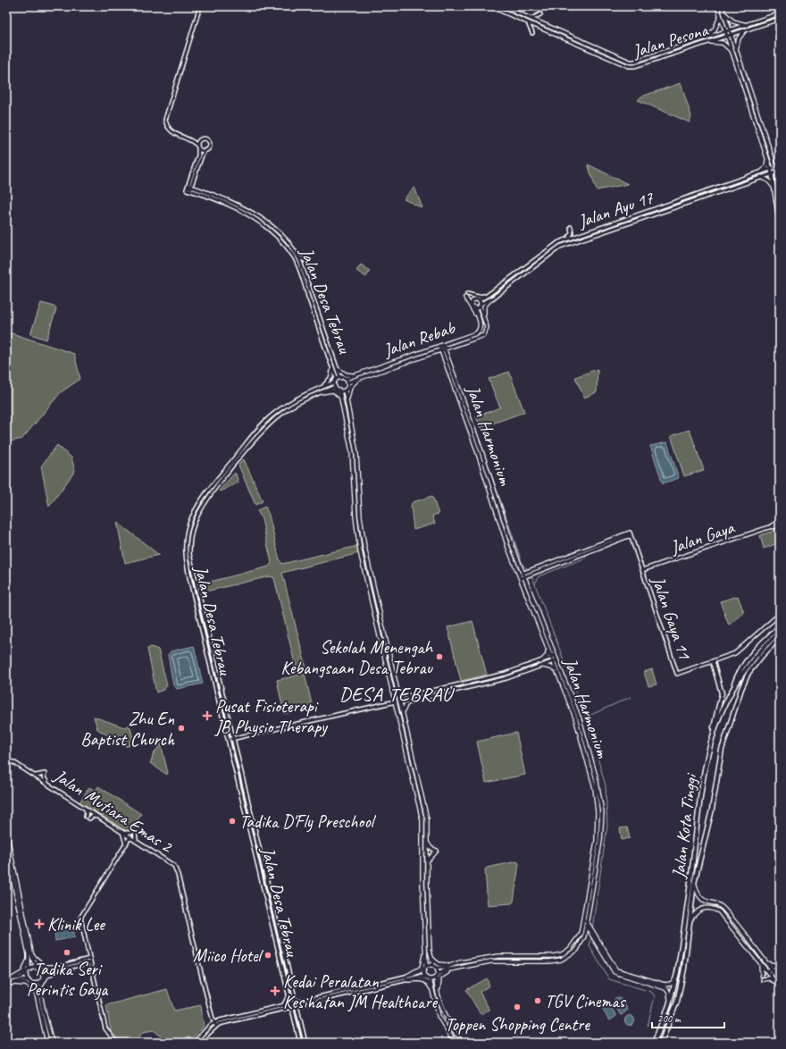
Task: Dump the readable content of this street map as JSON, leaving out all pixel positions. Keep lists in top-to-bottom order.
{
  "streets": {
    "highway": ["Jalan Kota Tinggi"],
    "main road": ["Jalan Rebab", "Jalan Harmonium"],
    "street": [
      "Jalan Pesona",
      "Jalan Ayu 17",
      "Jalan Desa Tebrau",
      "Jalan Gaya",
      "Jalan Gaya 11",
      "Jalan Mutiara Emas 2"
    ]
  },
  "crossings": [
    ["Jalan Ayu 17", "Jalan Rebab"],
    ["Jalan Desa Tebrau", "Jalan Rebab"],
    ["Jalan Rebab", "Jalan Harmonium"],
    ["Jalan Harmonium", "Jalan Gaya 11"],
    ["Jalan Gaya", "Jalan Gaya 11"]
  ],
  "districts": ["DESA TEBRAU"],
  "places": {
    "other": [
      "Sekolah Menengah Kebangsaan Desa Tebrau",
      "Zhu En Baptist Church",
      "Tadika D'Fly Preschool",
      "Tadika Seri Perintis Gaya",
      "Miico Hotel",
      "TGV Cinemas",
      "Toppen Shopping Centre"
    ],
    "health": ["Pusat Fisioterapi JB Physio Therapy", "Klinik Lee", "Kedai Peralatan Kesihatan JM Healthcare"]
  },
  "scale_bar": "200 m"
}
